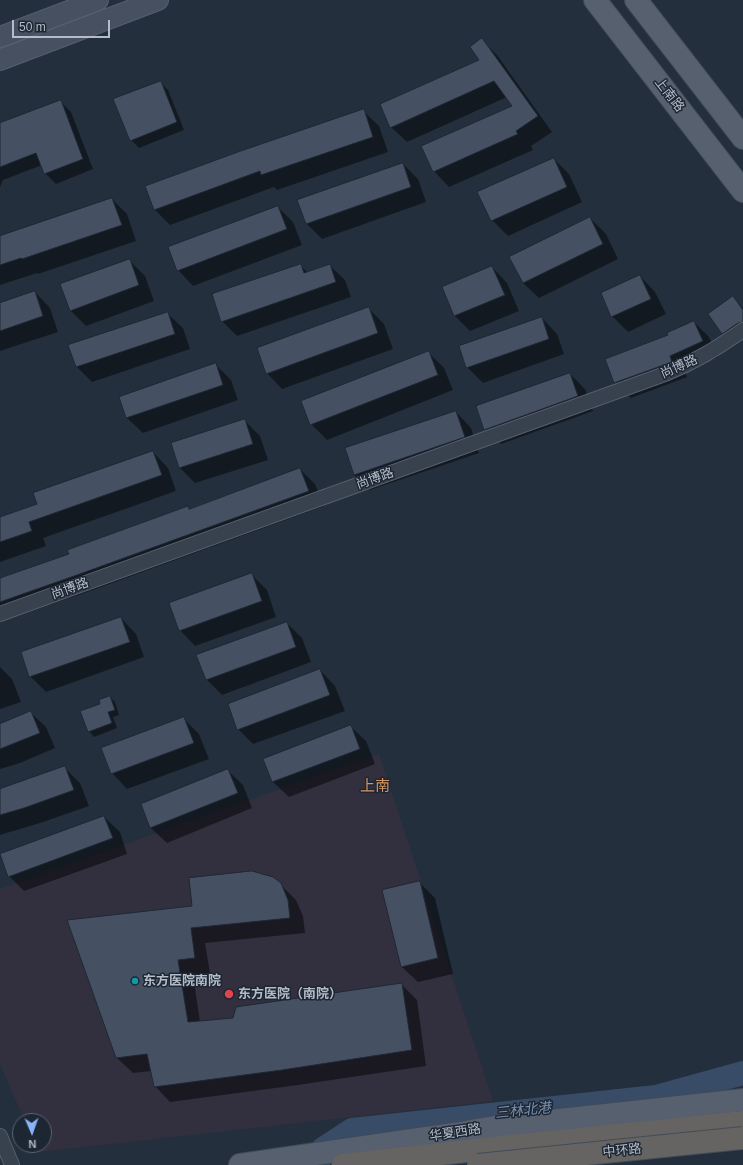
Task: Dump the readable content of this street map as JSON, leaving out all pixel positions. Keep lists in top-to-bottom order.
{
  "streets": {
    "highway": ["中环路"],
    "main road": ["上南路", "华夏西路"],
    "street": ["尚博路"]
  },
  "crossings": [
    ["华夏西路", "中环路"]
  ],
  "districts": ["上南"],
  "water": ["三林北港"],
  "places": ["东方医院南院", "东方医院（南院）"],
  "scale_bar": "50 m",
  "north": "bottom"
}
